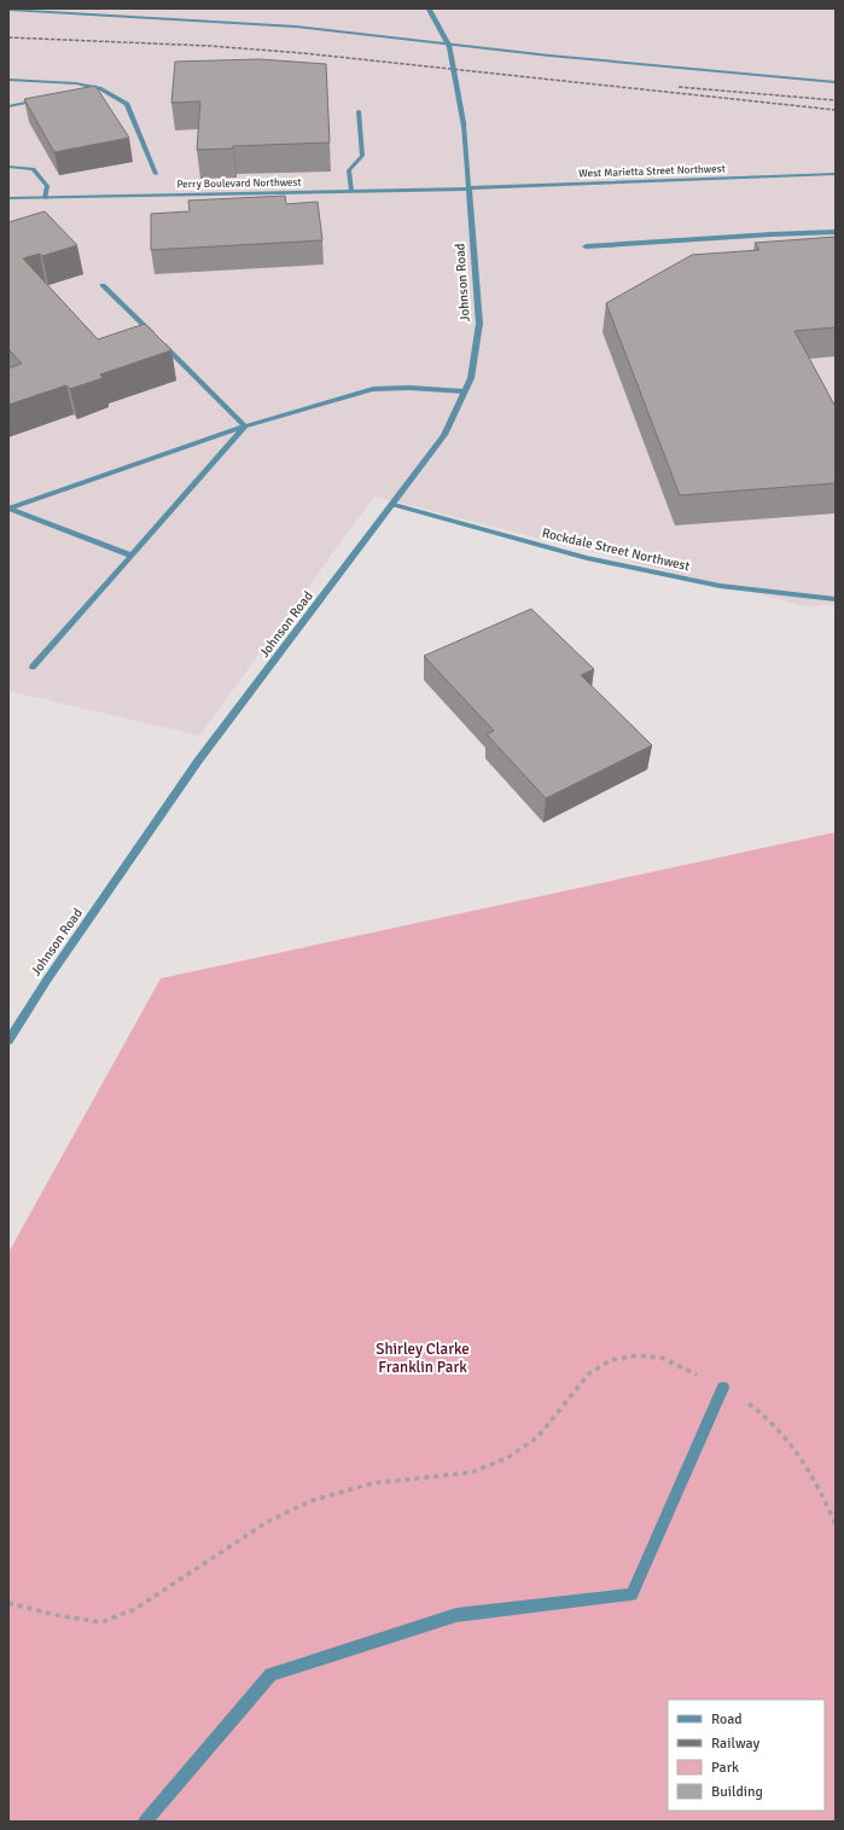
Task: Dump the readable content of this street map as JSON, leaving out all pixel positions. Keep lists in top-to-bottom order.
{
  "streets": {
    "street": [
      "West Marietta Street Northwest",
      "Perry Boulevard Northwest",
      "Johnson Road",
      "Rockdale Street Northwest"
    ]
  },
  "crossings": [
    ["West Marietta Street Northwest", "Perry Boulevard Northwest"],
    ["West Marietta Street Northwest", "Johnson Road"],
    ["Perry Boulevard Northwest", "Johnson Road"],
    ["Johnson Road", "Rockdale Street Northwest"]
  ],
  "parks": ["Shirley Clarke Franklin Park"],
  "legend": [
    "Road",
    "Railway",
    "Park",
    "Building"
  ]
}
